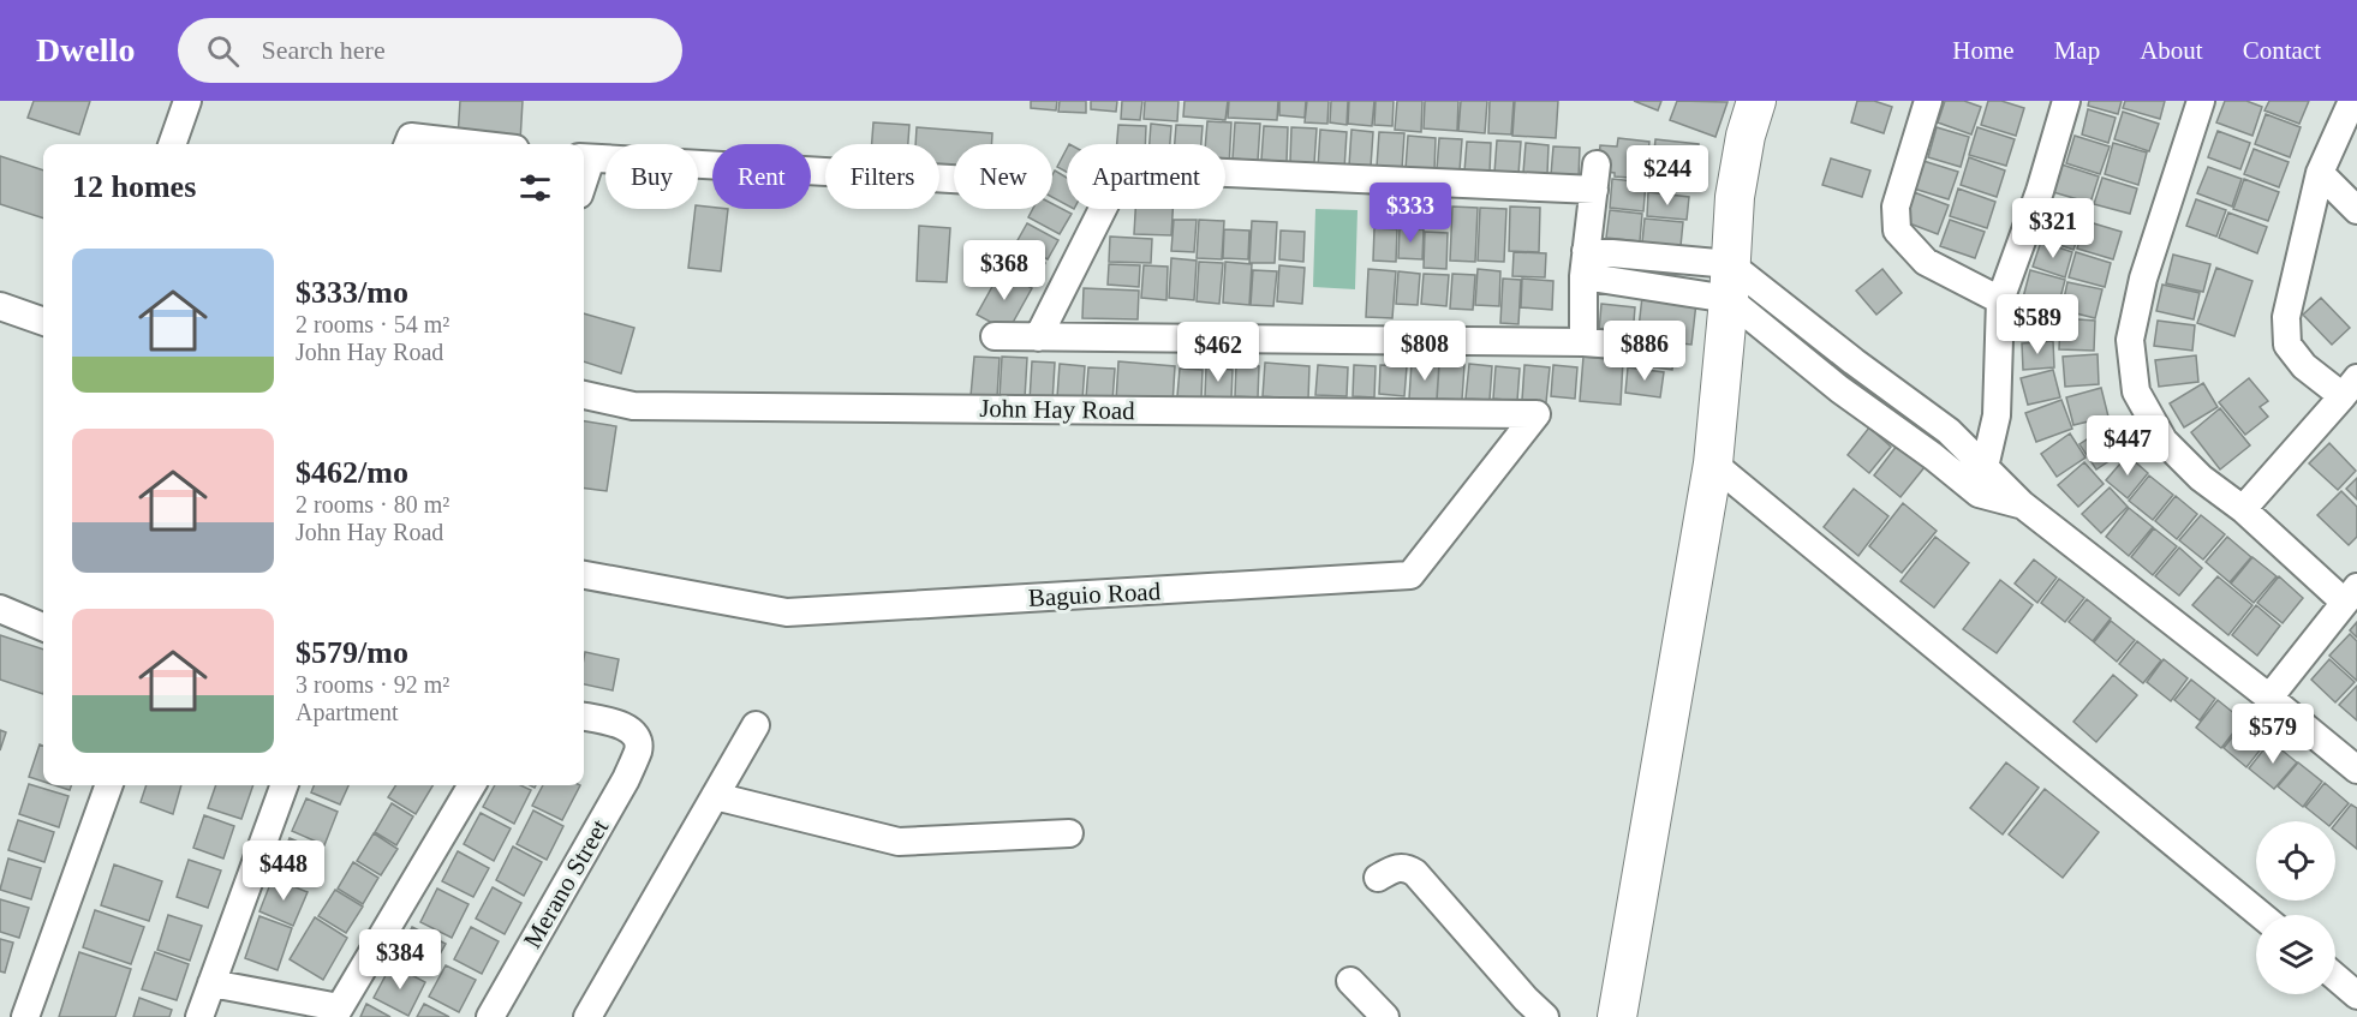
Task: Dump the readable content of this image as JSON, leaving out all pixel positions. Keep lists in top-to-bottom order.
{
  "streets": {
    "street": ["John Hay Road", "Baguio Road", "Merano Street"]
  },
  "crossings": [
    ["John Hay Road", "Baguio Road"]
  ],
  "page": {
    "header": "Dwello",
    "search": "Search here",
    "nav": [
      "Home",
      "Map",
      "About",
      "Contact"
    ],
    "chip": [
      "Buy",
      "Rent",
      "Filters",
      "New",
      "Apartment"
    ],
    "heading": "12 homes",
    "price": [
      "$244",
      "$333",
      "$321",
      "$368",
      "$589",
      "$808",
      "$886",
      "$462",
      "$447",
      "$579",
      "$448",
      "$384"
    ],
    "list": [
      {
        "name": "$333/mo",
        "note": "2 rooms · 54 m² · John Hay Road"
      },
      {
        "name": "$462/mo",
        "note": "2 rooms · 80 m² · John Hay Road"
      },
      {
        "name": "$579/mo",
        "note": "3 rooms · 92 m² · Apartment"
      }
    ]
  }
}
